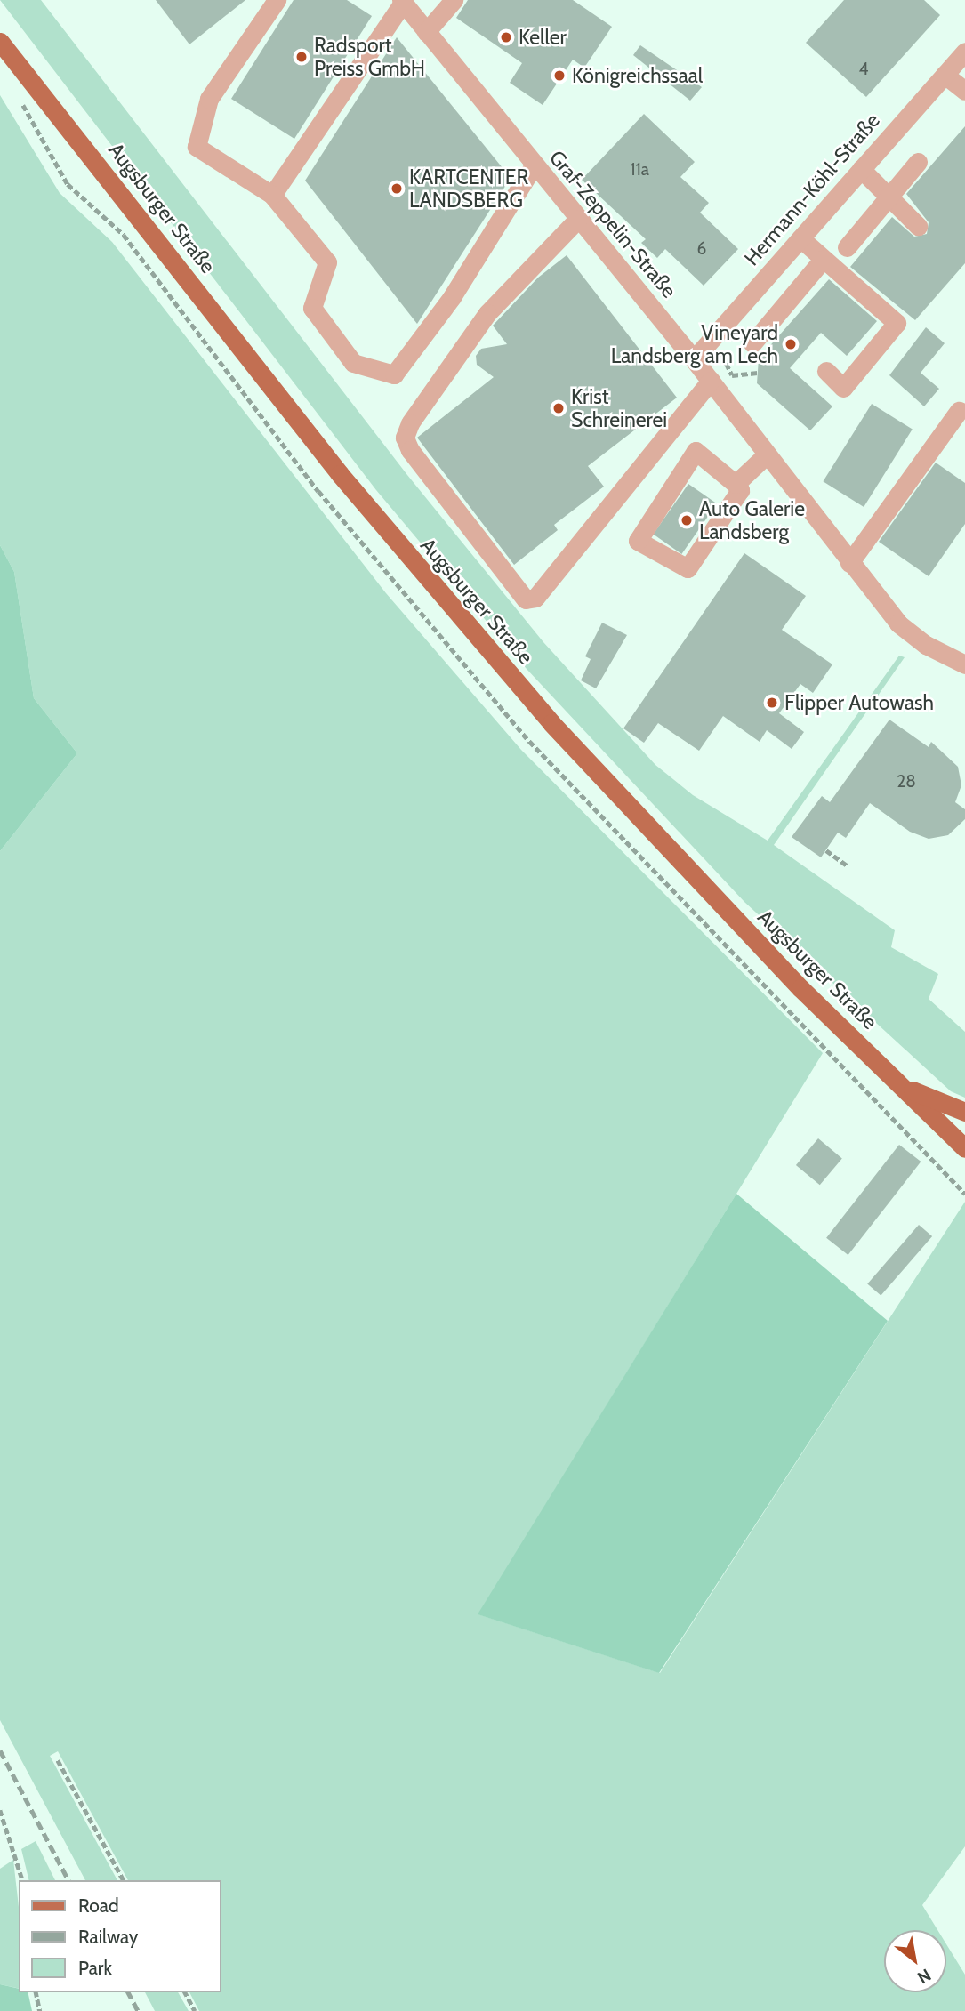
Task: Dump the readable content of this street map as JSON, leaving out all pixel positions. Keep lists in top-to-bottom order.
{
  "streets": {
    "main road": ["Augsburger Straße"],
    "street": ["Hermann-Köhl-Straße", "Graf-Zeppelin-Straße"]
  },
  "crossings": [
    ["Hermann-Köhl-Straße", "Graf-Zeppelin-Straße"]
  ],
  "places": [
    "Keller",
    "Radsport Preiss GmbH",
    "Königreichssaal",
    "KARTCENTER LANDSBERG",
    "Vineyard Landsberg am Lech",
    "Krist Schreinerei",
    "Auto Galerie Landsberg",
    "Flipper Autowash"
  ],
  "house_numbers": [
    "4",
    "11a",
    "6",
    "28"
  ],
  "legend": ["Road", "Railway", "Park"],
  "north": "bottom right"
}
